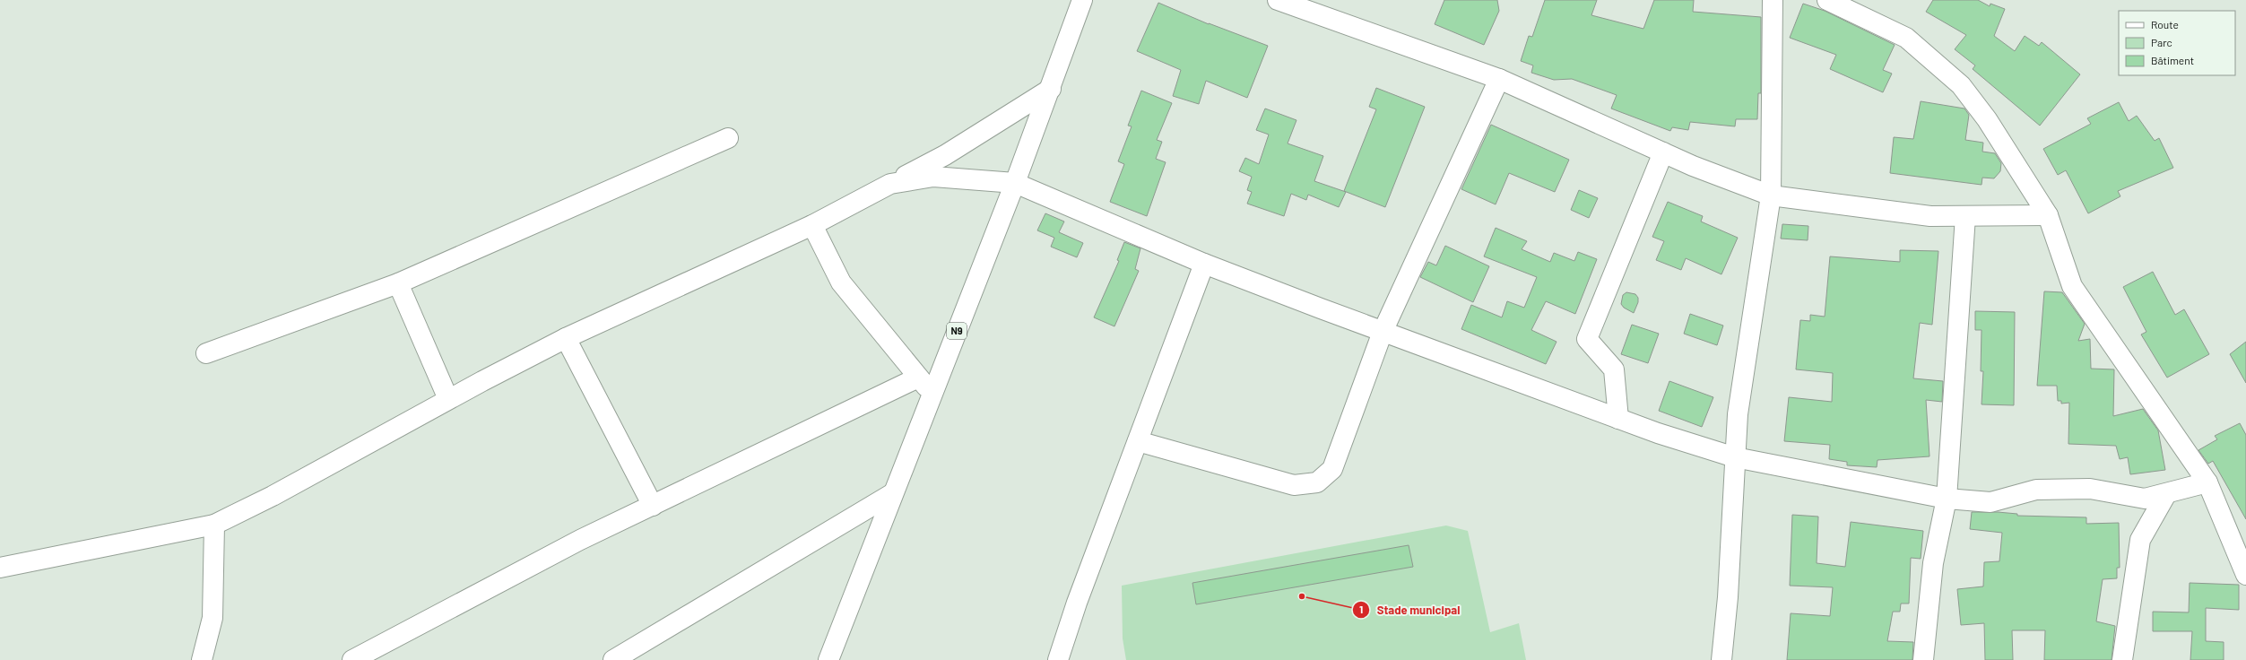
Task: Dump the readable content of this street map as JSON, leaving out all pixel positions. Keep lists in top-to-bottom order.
{
  "streets": {
    "main road": ["N9"]
  },
  "places": ["Stade municipal"],
  "legend": ["Route", "Parc", "Bâtiment"]
}
